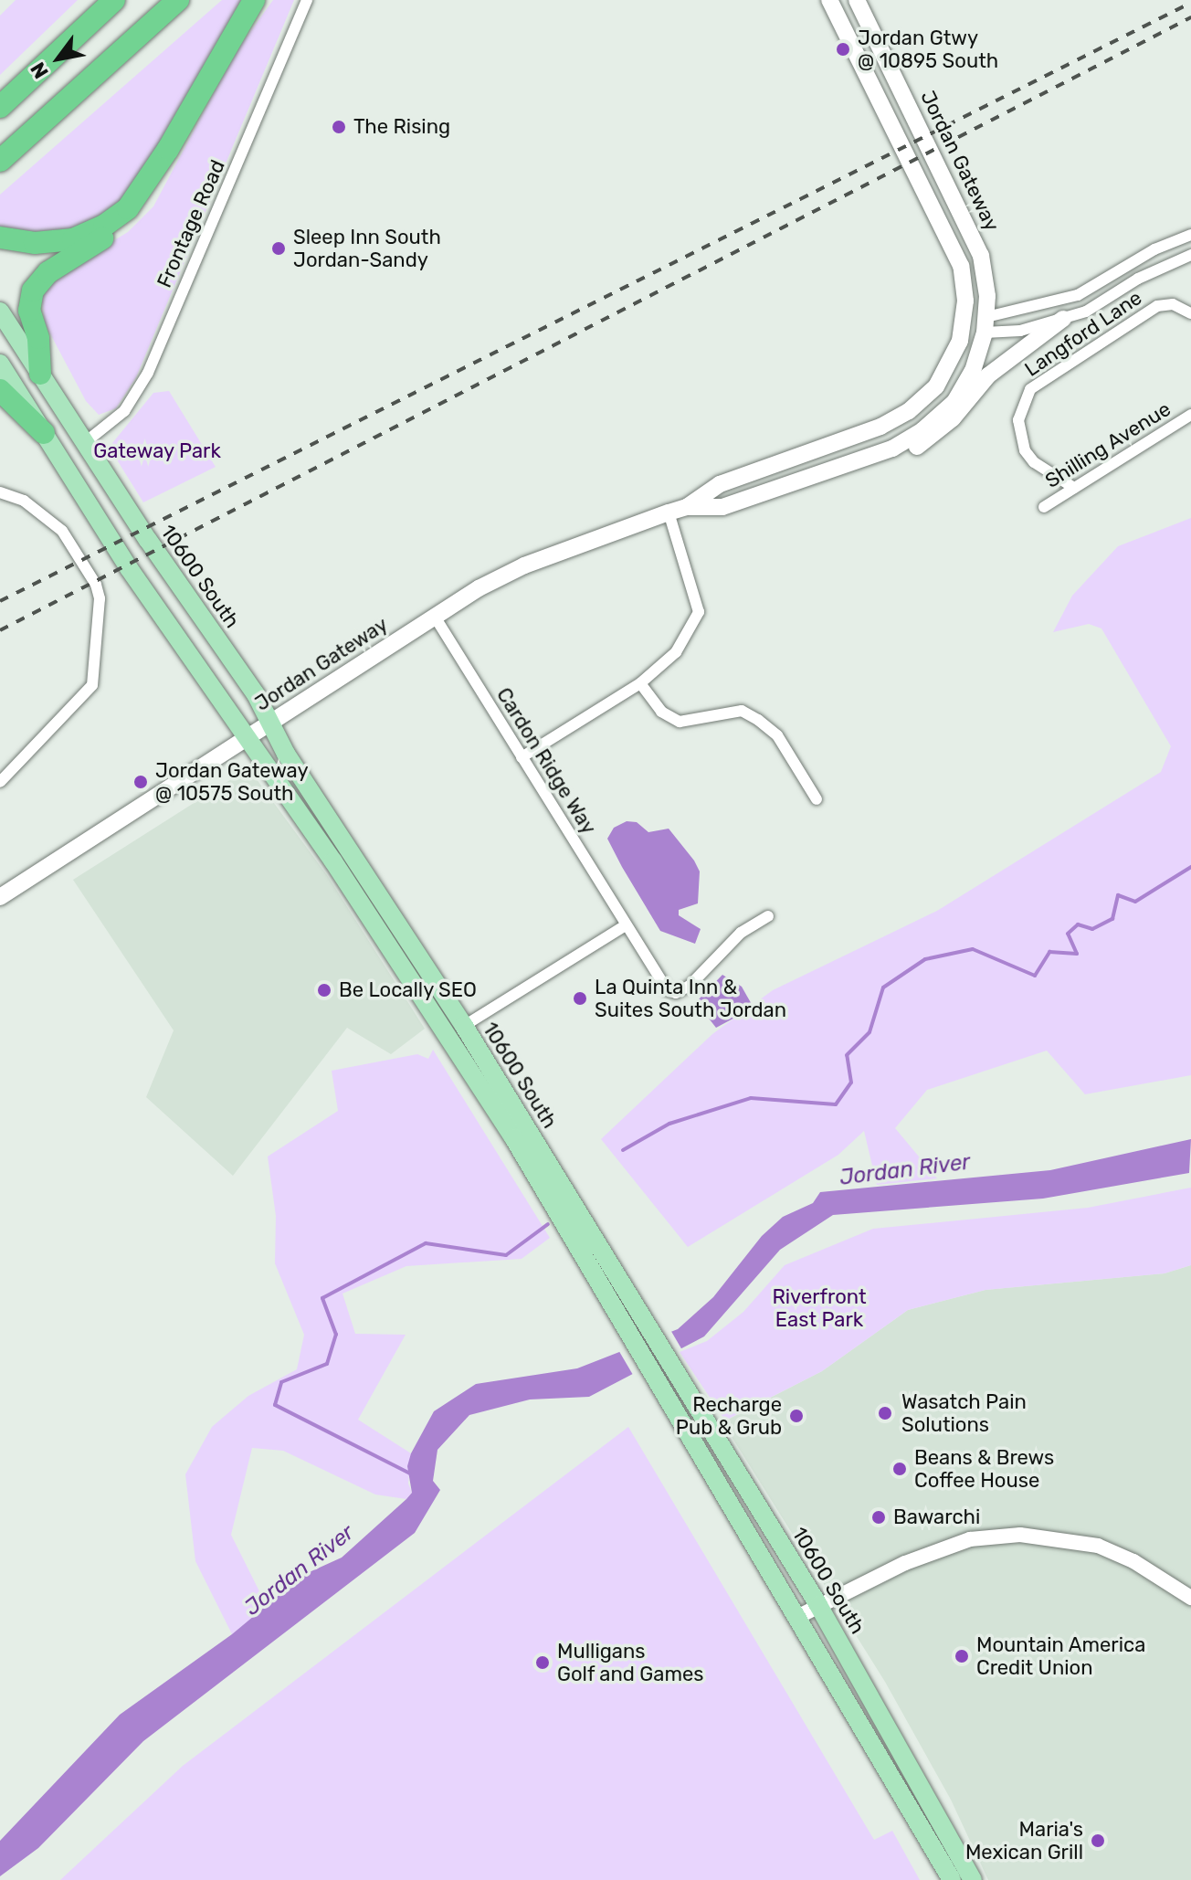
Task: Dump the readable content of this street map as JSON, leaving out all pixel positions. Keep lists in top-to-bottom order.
{
  "streets": {
    "main road": ["Jordan Gateway", "10600 South"],
    "street": [
      "Frontage Road",
      "Langford Lane",
      "Shilling Avenue",
      "Cardon Ridge Way"
    ]
  },
  "crossings": [
    ["Jordan Gateway", "10600 South"],
    ["Jordan Gateway", "Cardon Ridge Way"],
    ["Frontage Road", "10600 South"],
    ["Langford Lane", "Shilling Avenue"]
  ],
  "water": ["Jordan River"],
  "parks": ["Gateway Park", "Riverfront East Park"],
  "places": [
    "Jordan Gtwy @ 10895 South",
    "The Rising",
    "Sleep Inn South Jordan-Sandy",
    "Jordan Gateway @ 10575 South",
    "Be Locally SEO",
    "La Quinta Inn & Suites South Jordan",
    "Wasatch Pain Solutions",
    "Recharge Pub & Grub",
    "Beans & Brews Coffee House",
    "Bawarchi",
    "Mountain America Credit Union",
    "Mulligans Golf and Games",
    "Maria's Mexican Grill"
  ],
  "north": "bottom left"
}
